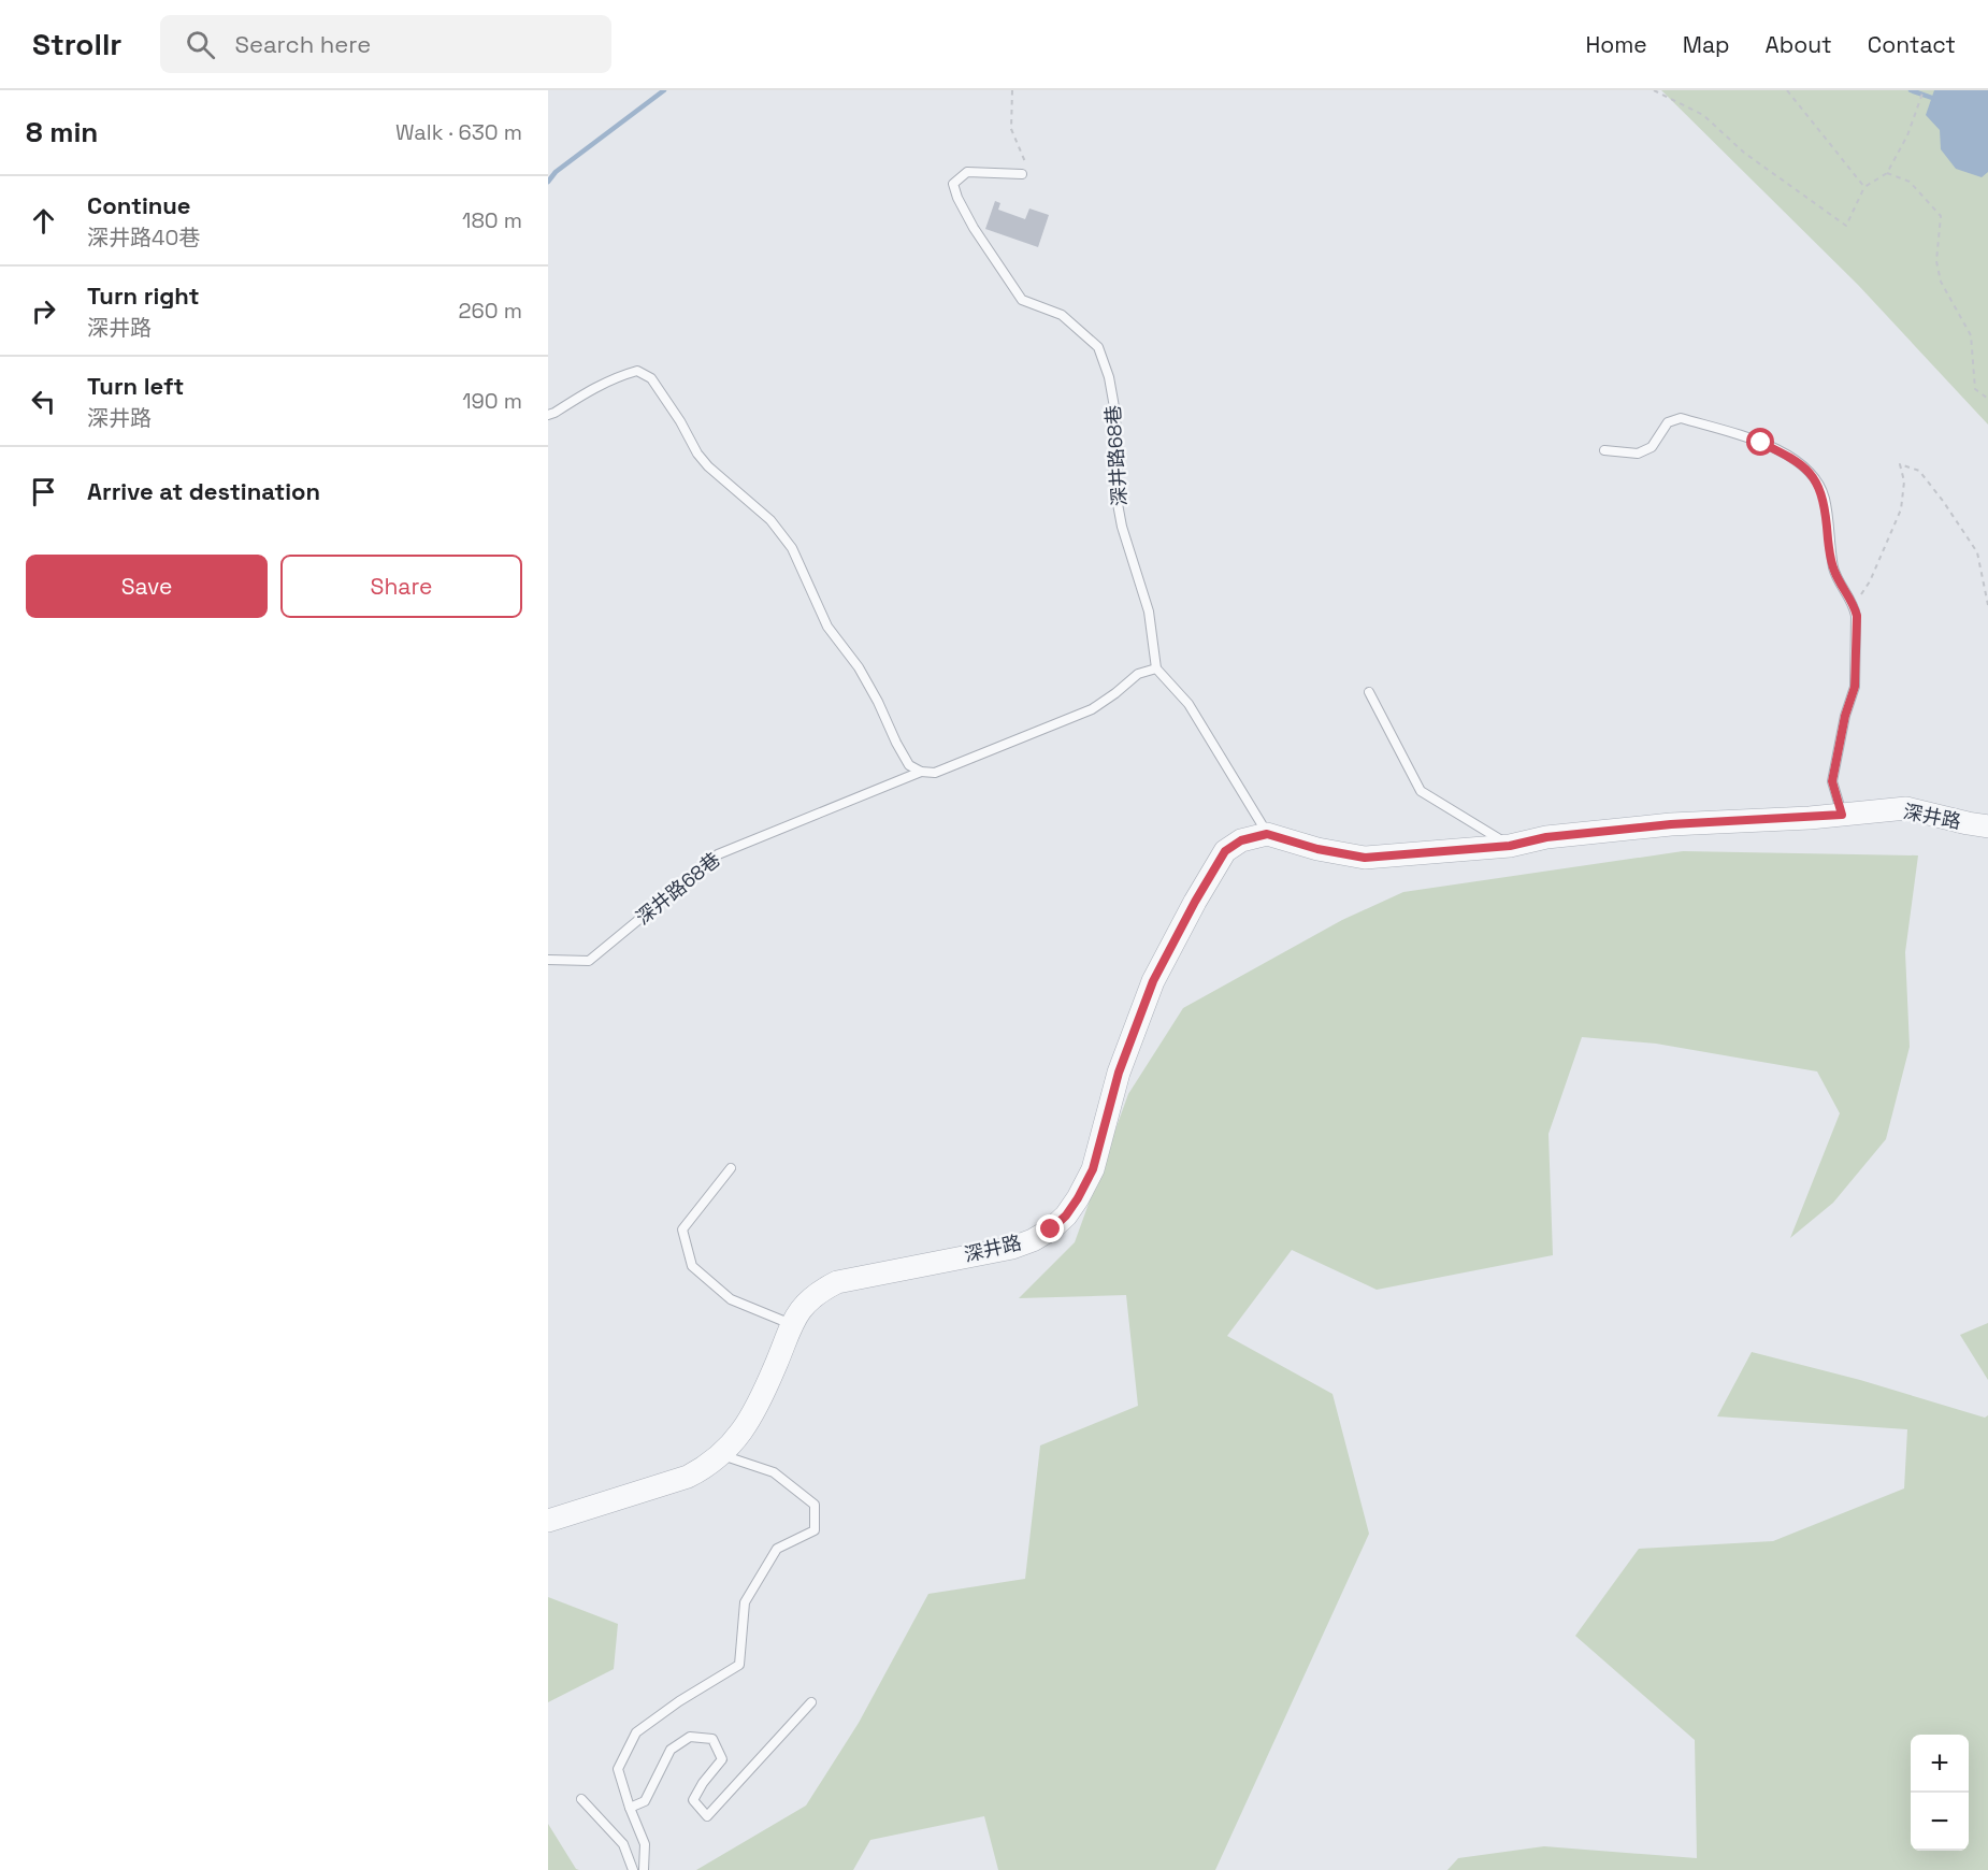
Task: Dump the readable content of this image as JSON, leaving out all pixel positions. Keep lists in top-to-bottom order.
{
  "streets": {
    "street": ["深井路"],
    "lane": ["深井路68巷"]
  },
  "page": {
    "header": "Strollr",
    "search": "Search here",
    "nav": [
      "Home",
      "Map",
      "About",
      "Contact"
    ],
    "heading": ["8 min", "Walk · 630 m"],
    "list": [
      ["Continue", "深井路40巷", "180 m"],
      ["Turn right", "深井路", "260 m"],
      ["Turn left", "深井路", "190 m"],
      "Arrive at destination"
    ],
    "buttons": ["Save", "Share"],
    "map_buttons": ["+", "−"]
  }
}
